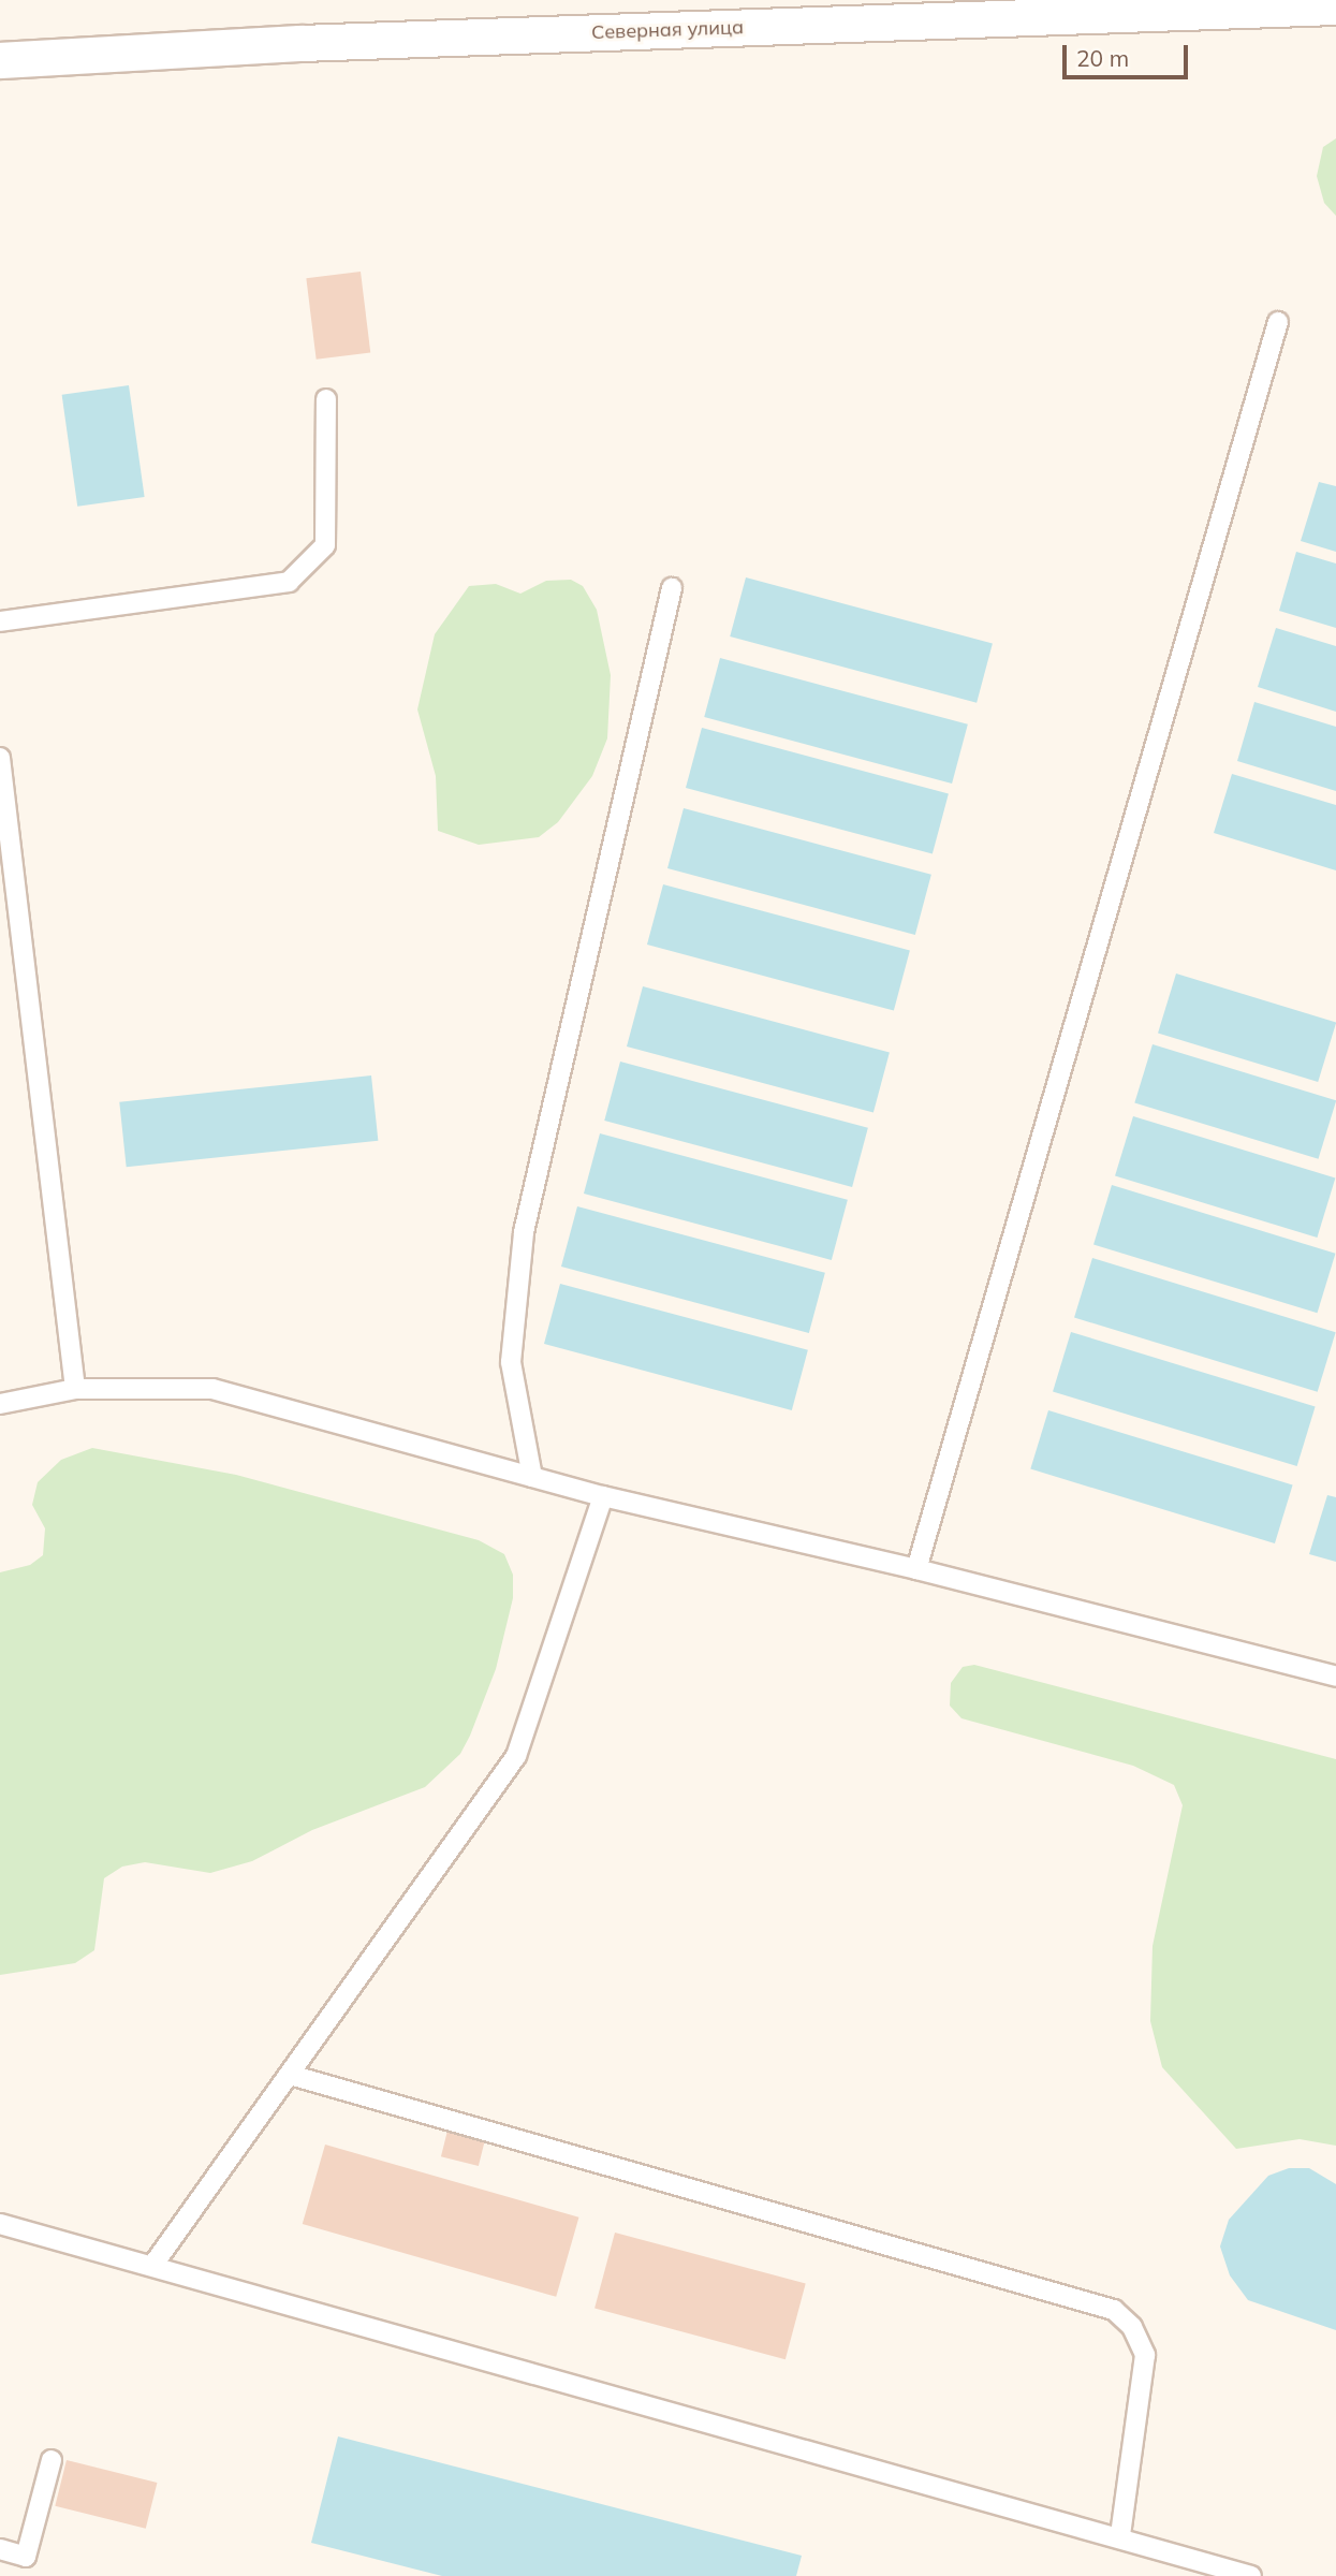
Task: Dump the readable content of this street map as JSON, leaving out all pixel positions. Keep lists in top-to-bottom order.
{
  "streets": {
    "street": ["Северная улица"]
  },
  "scale_bar": "20 m"
}
